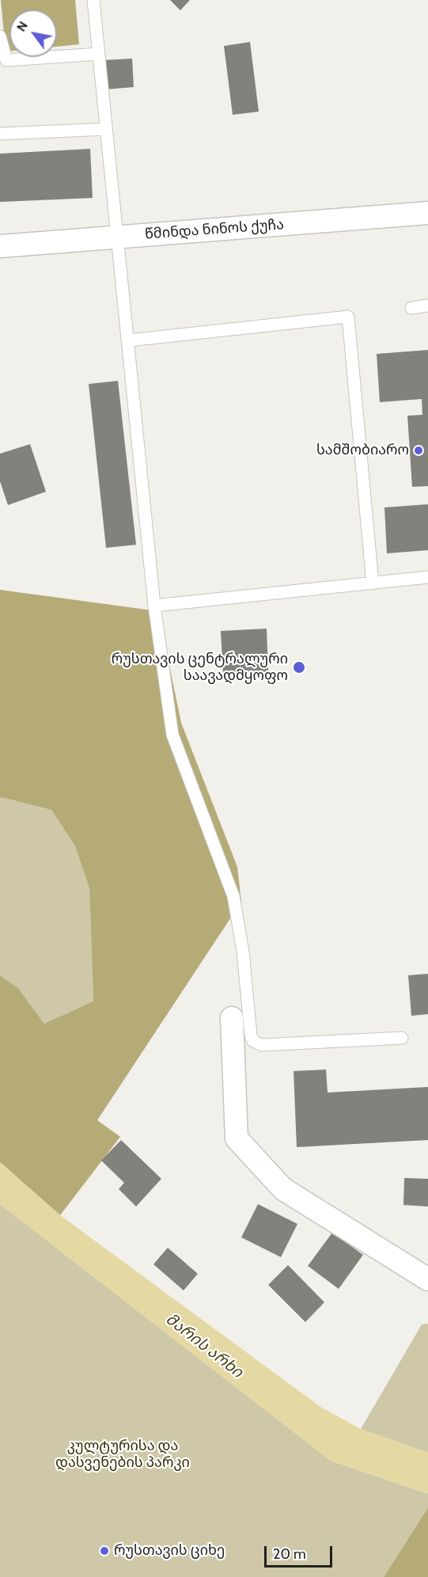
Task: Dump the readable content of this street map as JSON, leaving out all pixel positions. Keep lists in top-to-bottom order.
{
  "streets": {
    "street": ["წმინდა ნინოს ქუჩა"]
  },
  "water": ["მარის არხი"],
  "parks": ["კულტურისა და დასვენების პარკი"],
  "places": ["სამშობიარო", "რუსთავის ცენტრალური საავადმყოფო", "რუსთავის ციხე"],
  "scale_bar": "20 m",
  "north": "top left"
}
